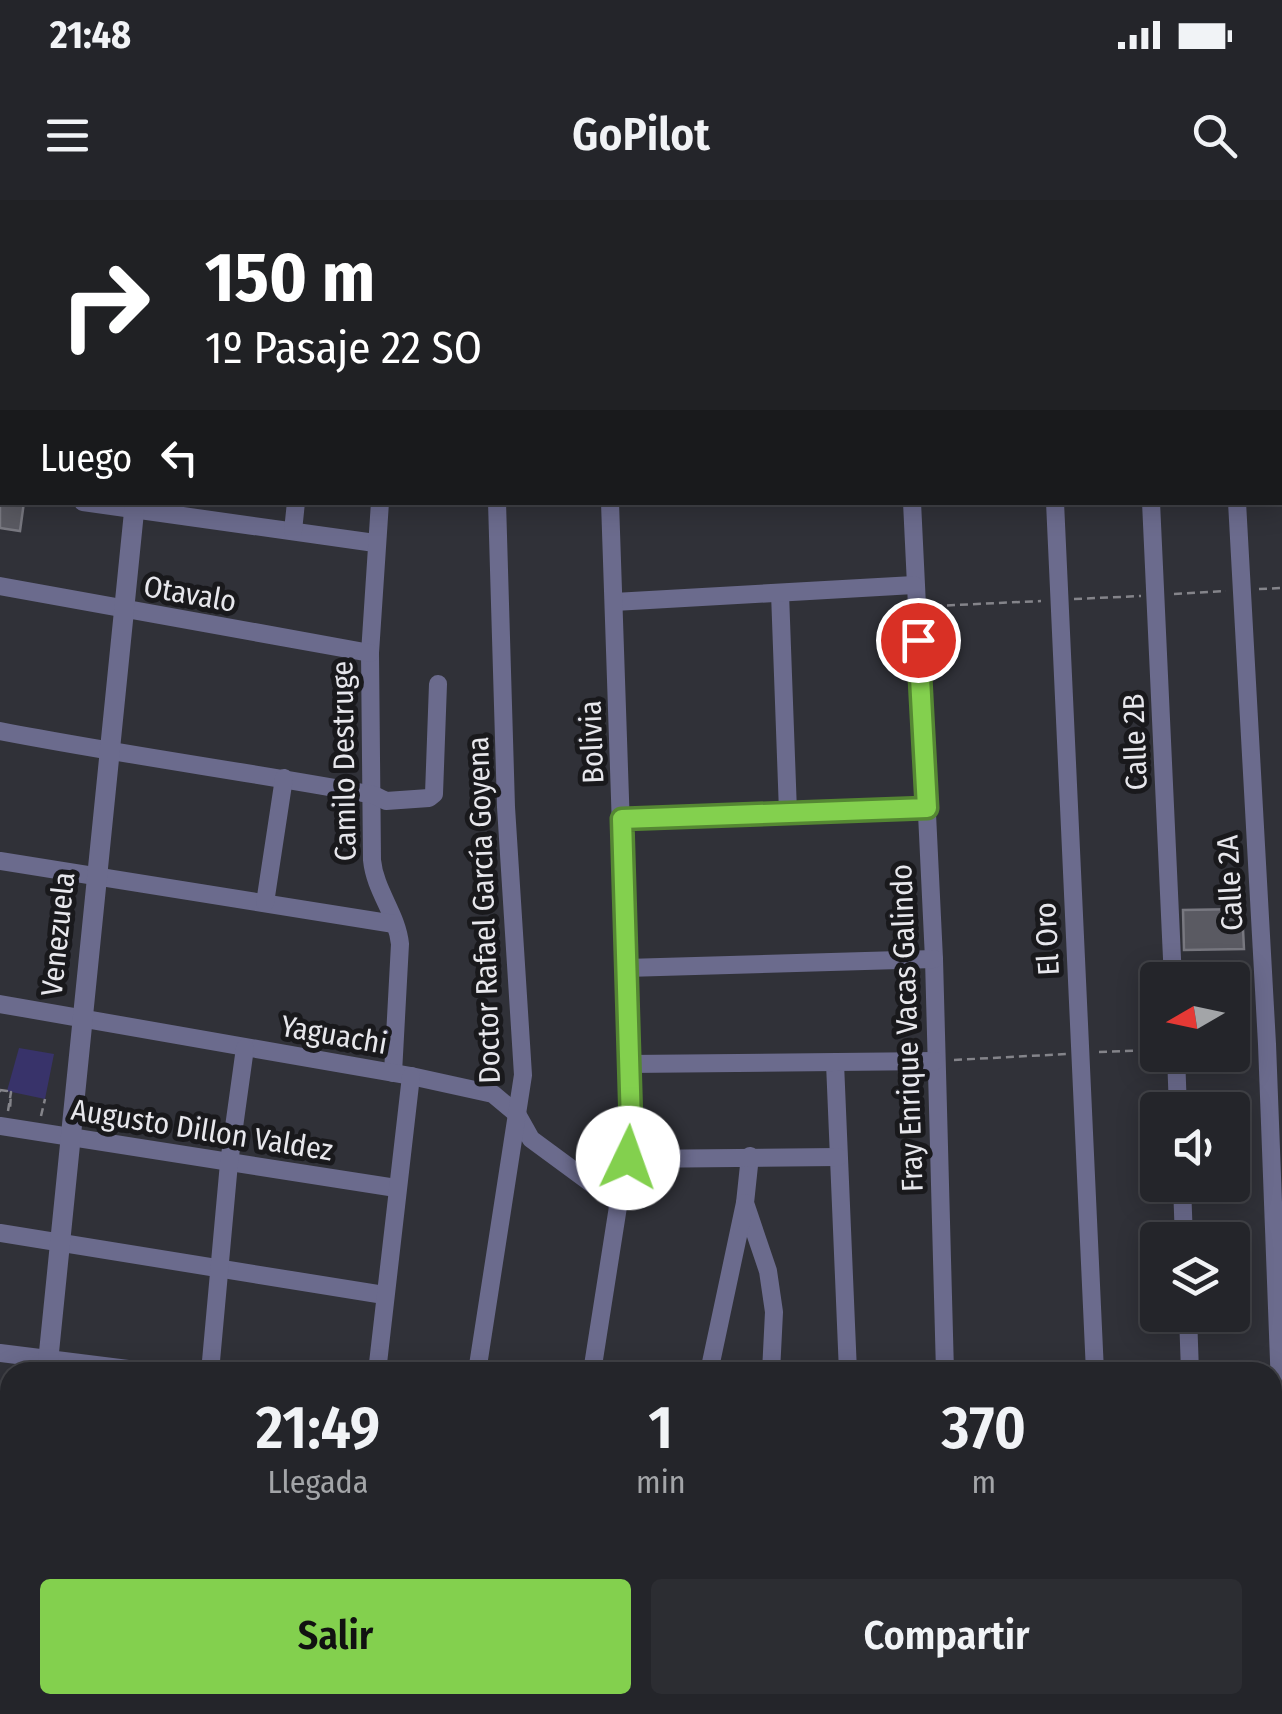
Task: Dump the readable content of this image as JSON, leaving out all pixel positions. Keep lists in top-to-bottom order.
{
  "streets": {
    "street": [
      "Otavalo",
      "Bolivia",
      "Calle 2B",
      "Camilo Destruge",
      "Calle 2A",
      "Doctor Rafael García Goyena",
      "Venezuela",
      "El Oro",
      "Fray Enrique Vacas Galindo",
      "Yaguachi",
      "Augusto Dillon Valdez"
    ]
  },
  "crossings": [
    ["Otavalo", "Camilo Destruge"],
    ["Otavalo", "Venezuela"],
    ["Bolivia", "Yaguachi"],
    ["Camilo Destruge", "Yaguachi"],
    ["Camilo Destruge", "Augusto Dillon Valdez"],
    ["Doctor Rafael García Goyena", "Yaguachi"],
    ["Venezuela", "Yaguachi"],
    ["Venezuela", "Augusto Dillon Valdez"]
  ],
  "north": "left",
  "page": {
    "status": "21:48",
    "header": "GoPilot",
    "turn": ["150 m", "1º Pasaje 22 SO"],
    "then": "Luego",
    "eta": [
      "21:49",
      "Llegada",
      "1",
      "min",
      "370",
      "m"
    ],
    "buttons": ["Salir", "Compartir"]
  }
}
